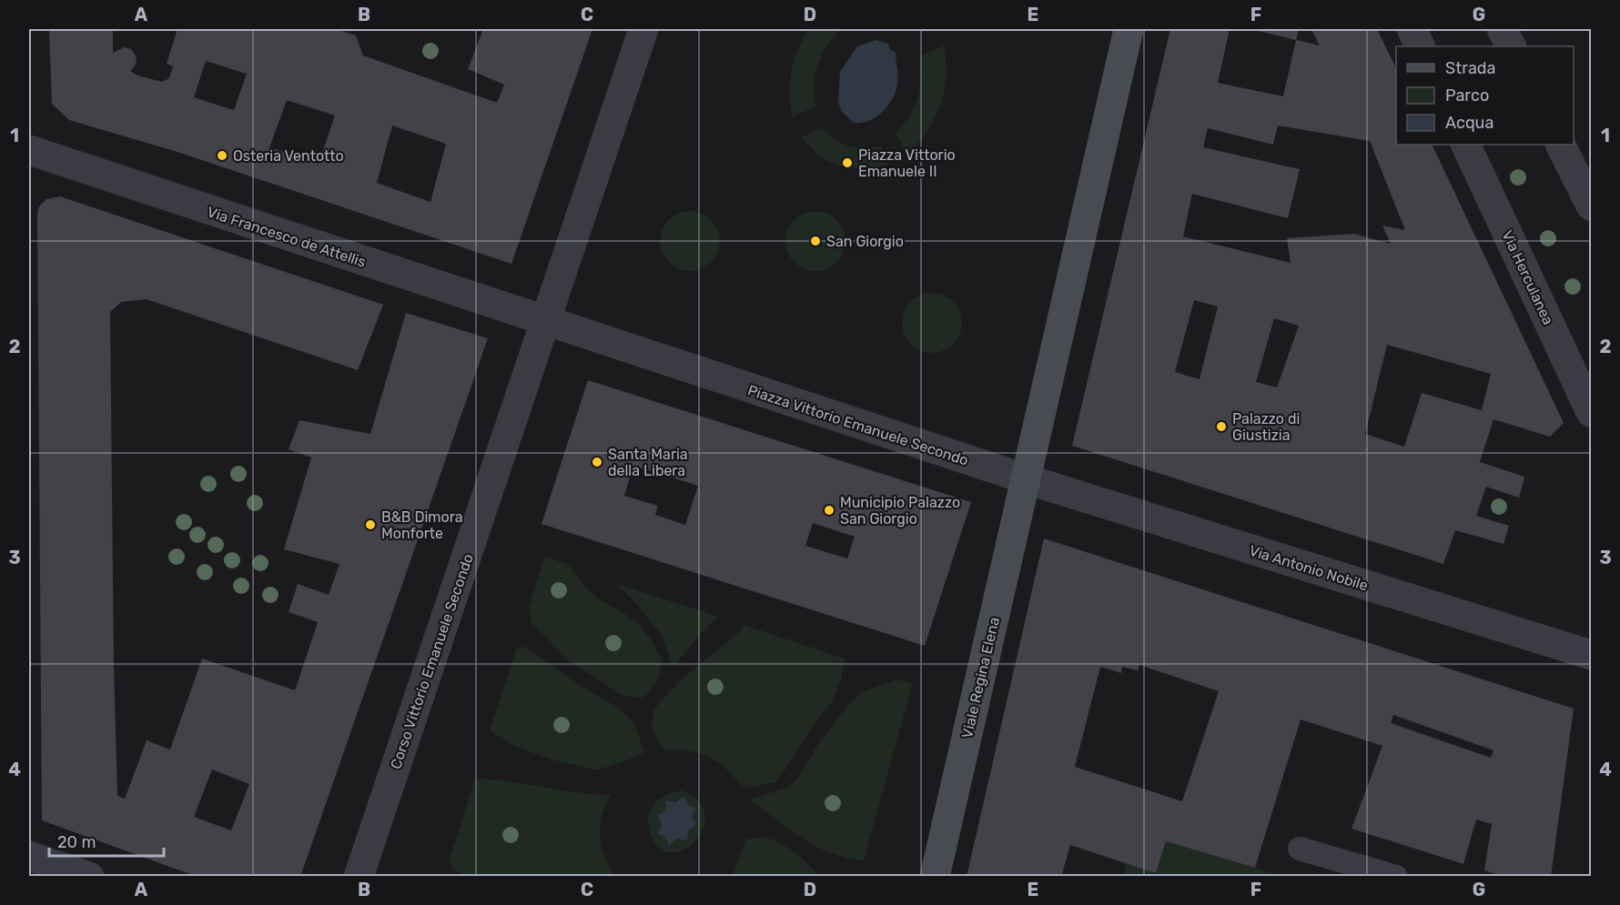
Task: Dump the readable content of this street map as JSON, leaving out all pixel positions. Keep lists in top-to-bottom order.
{
  "streets": {
    "main road": ["Viale Regina Elena"],
    "street": [
      "Via Francesco de Attellis",
      "Via Herculanea",
      "Piazza Vittorio Emanuele Secondo",
      "Via Antonio Nobile",
      "Corso Vittorio Emanuele Secondo"
    ]
  },
  "crossings": [
    ["Via Francesco de Attellis", "Piazza Vittorio Emanuele Secondo"],
    ["Via Francesco de Attellis", "Corso Vittorio Emanuele Secondo"],
    ["Piazza Vittorio Emanuele Secondo", "Via Antonio Nobile"],
    ["Piazza Vittorio Emanuele Secondo", "Corso Vittorio Emanuele Secondo"],
    ["Piazza Vittorio Emanuele Secondo", "Viale Regina Elena"],
    ["Via Antonio Nobile", "Viale Regina Elena"]
  ],
  "places": [
    "Osteria Ventotto",
    "Piazza Vittorio Emanuele II",
    "San Giorgio",
    "Palazzo di Giustizia",
    "Santa Maria della Libera",
    "Municipio Palazzo San Giorgio",
    "B&B Dimora Monforte"
  ],
  "legend": ["Strada", "Parco", "Acqua"],
  "scale_bar": "20 m",
  "grid": {
    "columns": [
      "A",
      "B",
      "C",
      "D",
      "E",
      "F",
      "G"
    ],
    "rows": [
      "1",
      "2",
      "3",
      "4"
    ]
  }
}
